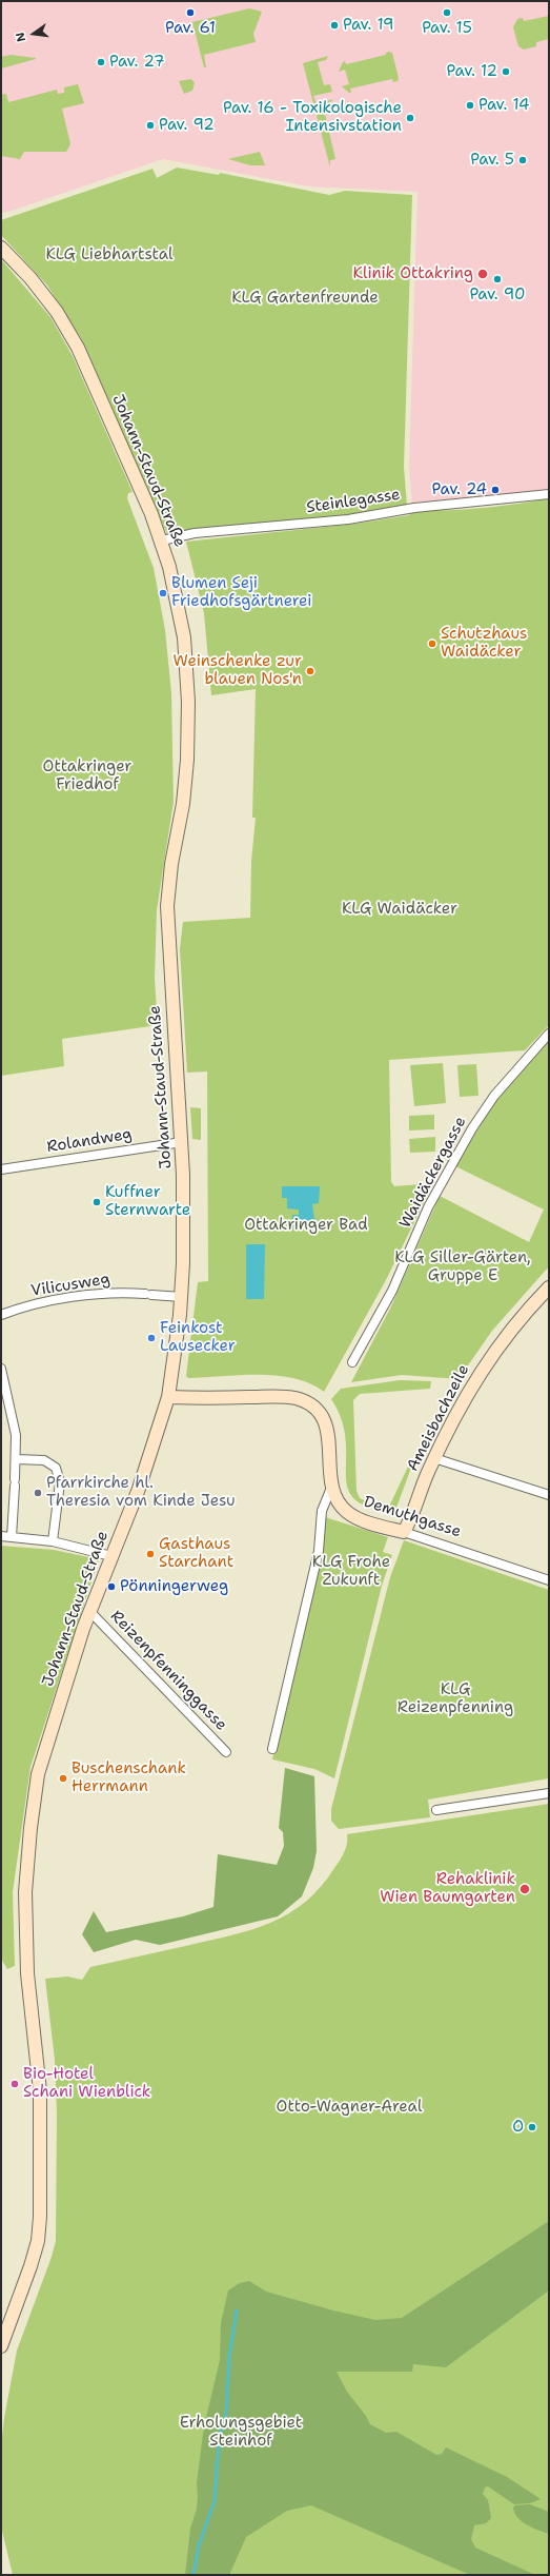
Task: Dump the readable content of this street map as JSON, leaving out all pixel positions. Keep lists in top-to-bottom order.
{
  "streets": {
    "street": [
      "Johann-Staud-Straße",
      "Steinlegasse",
      "Rolandweg",
      "Waidäckergasse",
      "Vilicusweg",
      "Ameisbachzeile",
      "Demuthgasse",
      "Reizenpfenninggasse"
    ]
  },
  "crossings": [
    ["Johann-Staud-Straße", "Steinlegasse"],
    ["Johann-Staud-Straße", "Rolandweg"],
    ["Johann-Staud-Straße", "Vilicusweg"],
    ["Johann-Staud-Straße", "Demuthgasse"],
    ["Johann-Staud-Straße", "Reizenpfenninggasse"],
    ["Ameisbachzeile", "Demuthgasse"]
  ],
  "parks": [
    "KLG Liebhartstal",
    "KLG Gartenfreunde",
    "Ottakringer Friedhof",
    "KLG Waidäcker",
    "Ottakringer Bad",
    "KLG Siller-Gärten, Gruppe E",
    "KLG Frohe Zukunft",
    "KLG Reizenpfenning",
    "Otto-Wagner-Areal",
    "Erholungsgebiet Steinhof"
  ],
  "places": [
    "Pav. 61",
    "Pav. 15",
    "Pav. 19",
    "Pav. 27",
    "Pav. 12",
    "Pav. 14",
    "Pav. 16 - Toxikologische Intensivstation",
    "Pav. 92",
    "Pav. 5",
    "Klinik Ottakring",
    "Pav. 90",
    "Pav. 24",
    "Blumen Seji Friedhofsgärtnerei",
    "Schutzhaus Waidäcker",
    "Weinschenke zur blauen Nos'n",
    "Kuffner Sternwarte",
    "Feinkost Lausecker",
    "Pfarrkirche hl. Theresia vom Kinde Jesu",
    "Gasthaus Starchant",
    "Pönningerweg",
    "Buschenschank Herrmann",
    "Rehaklinik Wien Baumgarten",
    "Bio-Hotel Schani Wienblick",
    "O"
  ],
  "north": "left"
}
